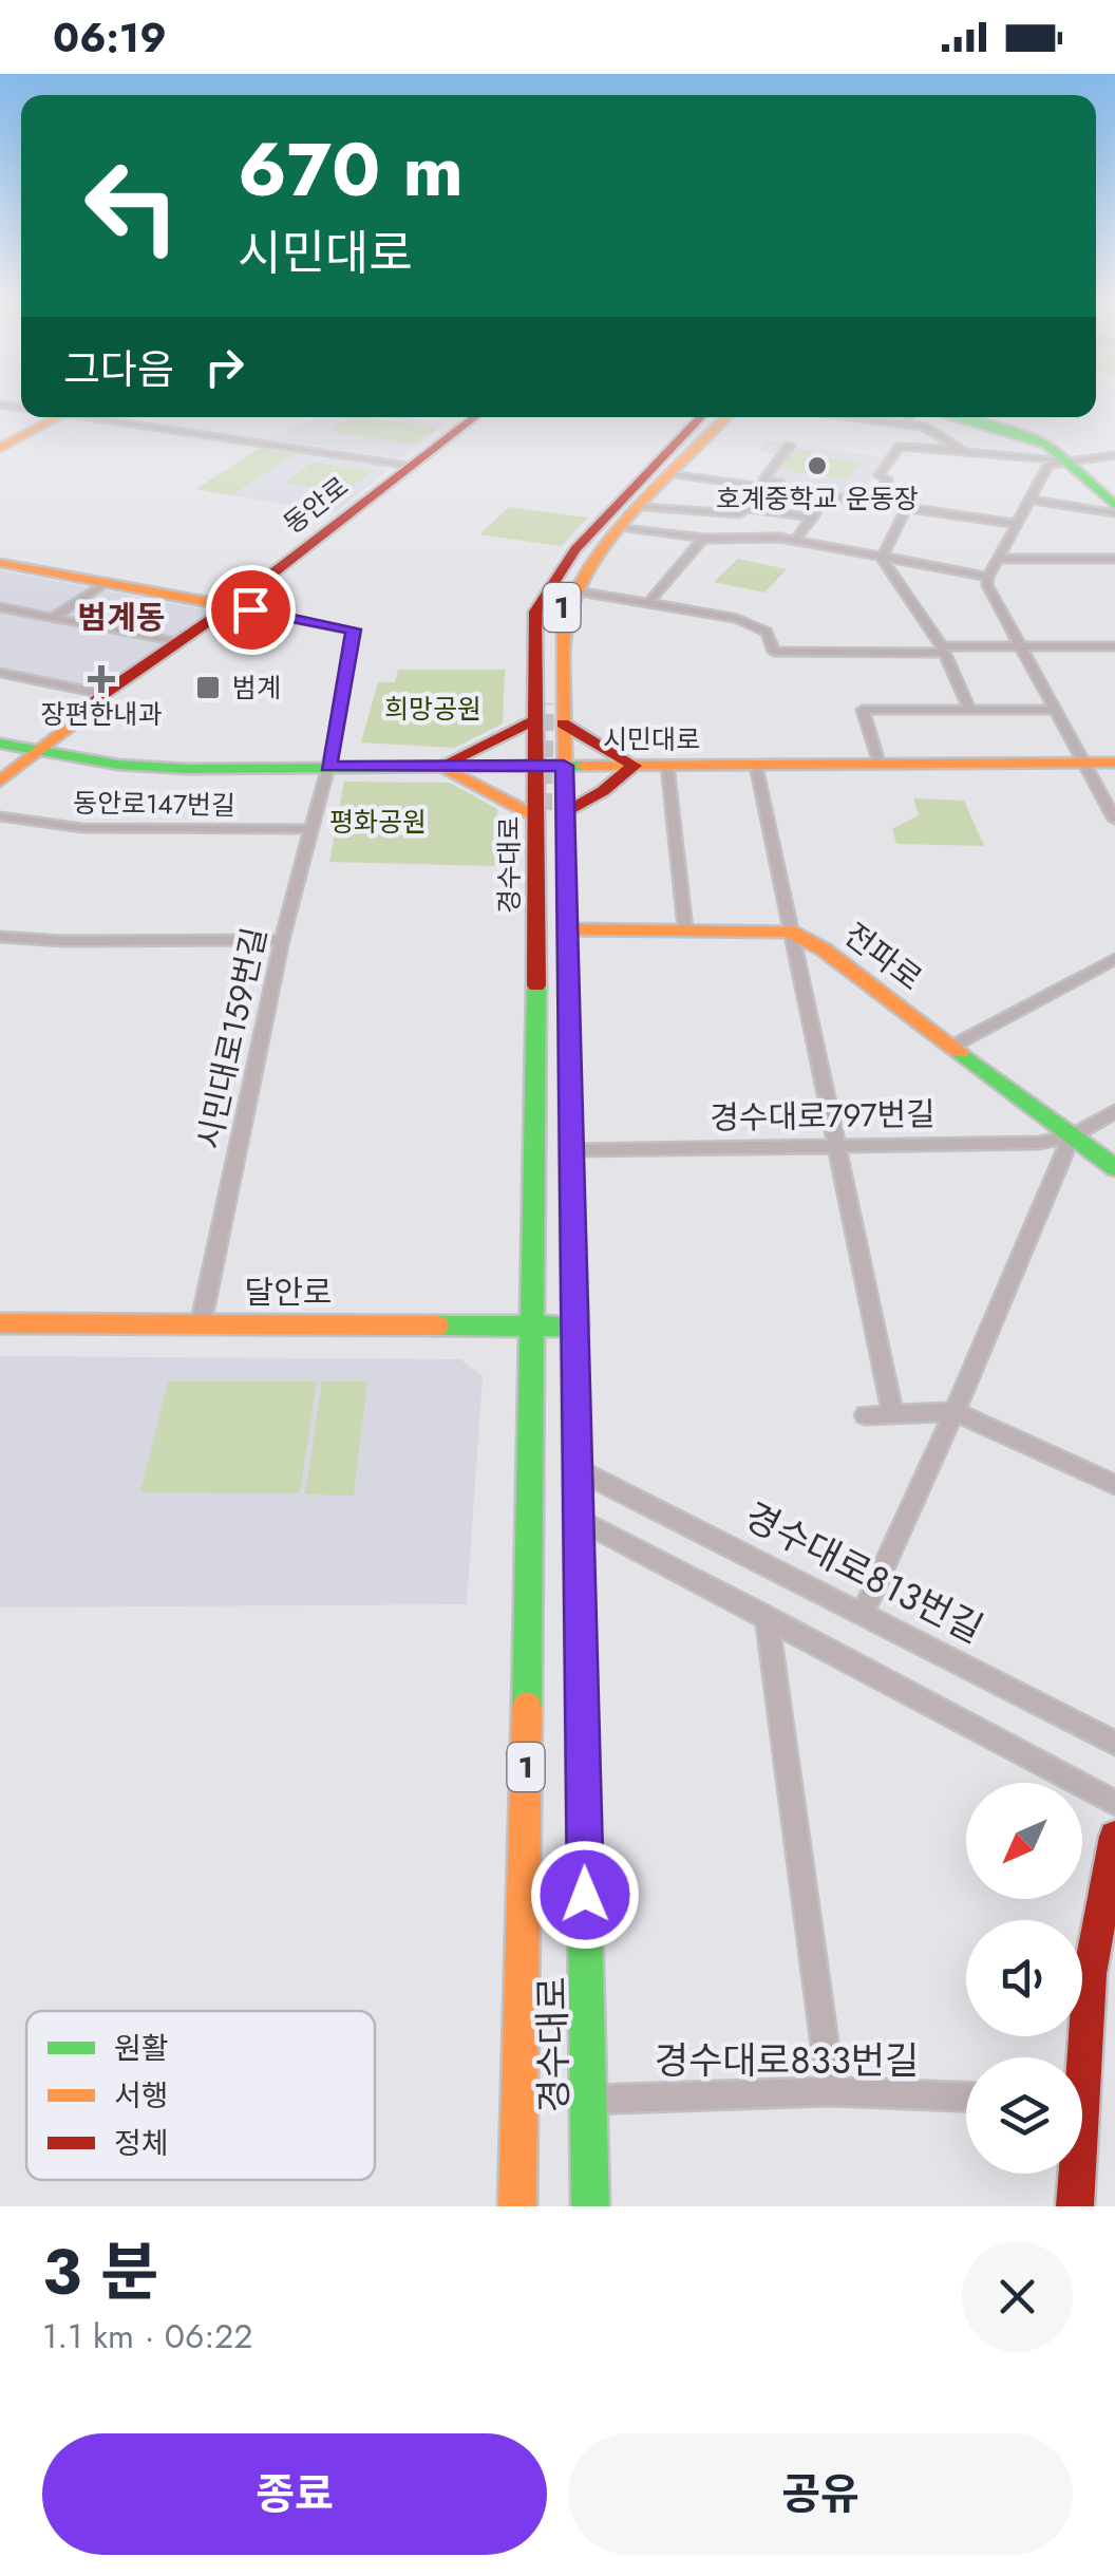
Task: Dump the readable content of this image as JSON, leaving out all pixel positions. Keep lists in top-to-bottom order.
{
  "streets": {
    "main road": [
      "동안로",
      "1",
      "시민대로",
      "경수대로",
      "전파로",
      "달안로"
    ],
    "street": [
      "동안로147번길",
      "시민대로159번길",
      "경수대로797번길",
      "경수대로813번길",
      "경수대로833번길"
    ]
  },
  "crossings": [
    ["동안로", "시민대로"],
    ["동안로", "시민대로159번길"],
    ["시민대로", "경수대로"],
    ["시민대로", "시민대로159번길"],
    ["동안로147번길", "시민대로159번길"],
    ["경수대로", "전파로"],
    ["경수대로", "경수대로797번길"],
    ["경수대로", "달안로"],
    ["경수대로", "경수대로813번길"],
    ["경수대로", "경수대로833번길"],
    ["전파로", "경수대로797번길"],
    ["시민대로159번길", "달안로"]
  ],
  "districts": ["범계동"],
  "parks": ["희망공원", "평화공원"],
  "places": {
    "other": ["호계중학교 운동장"],
    "health": ["장편한내과"],
    "transit": ["범계"]
  },
  "legend": ["원활", "서행", "정체"],
  "north": "bottom left",
  "page": {
    "status": "06:19",
    "turn": ["670 m", "시민대로"],
    "then": "그다음",
    "heading": ["3 분", "1.1 km · 06:22"],
    "buttons": ["종료", "공유"]
  }
}
